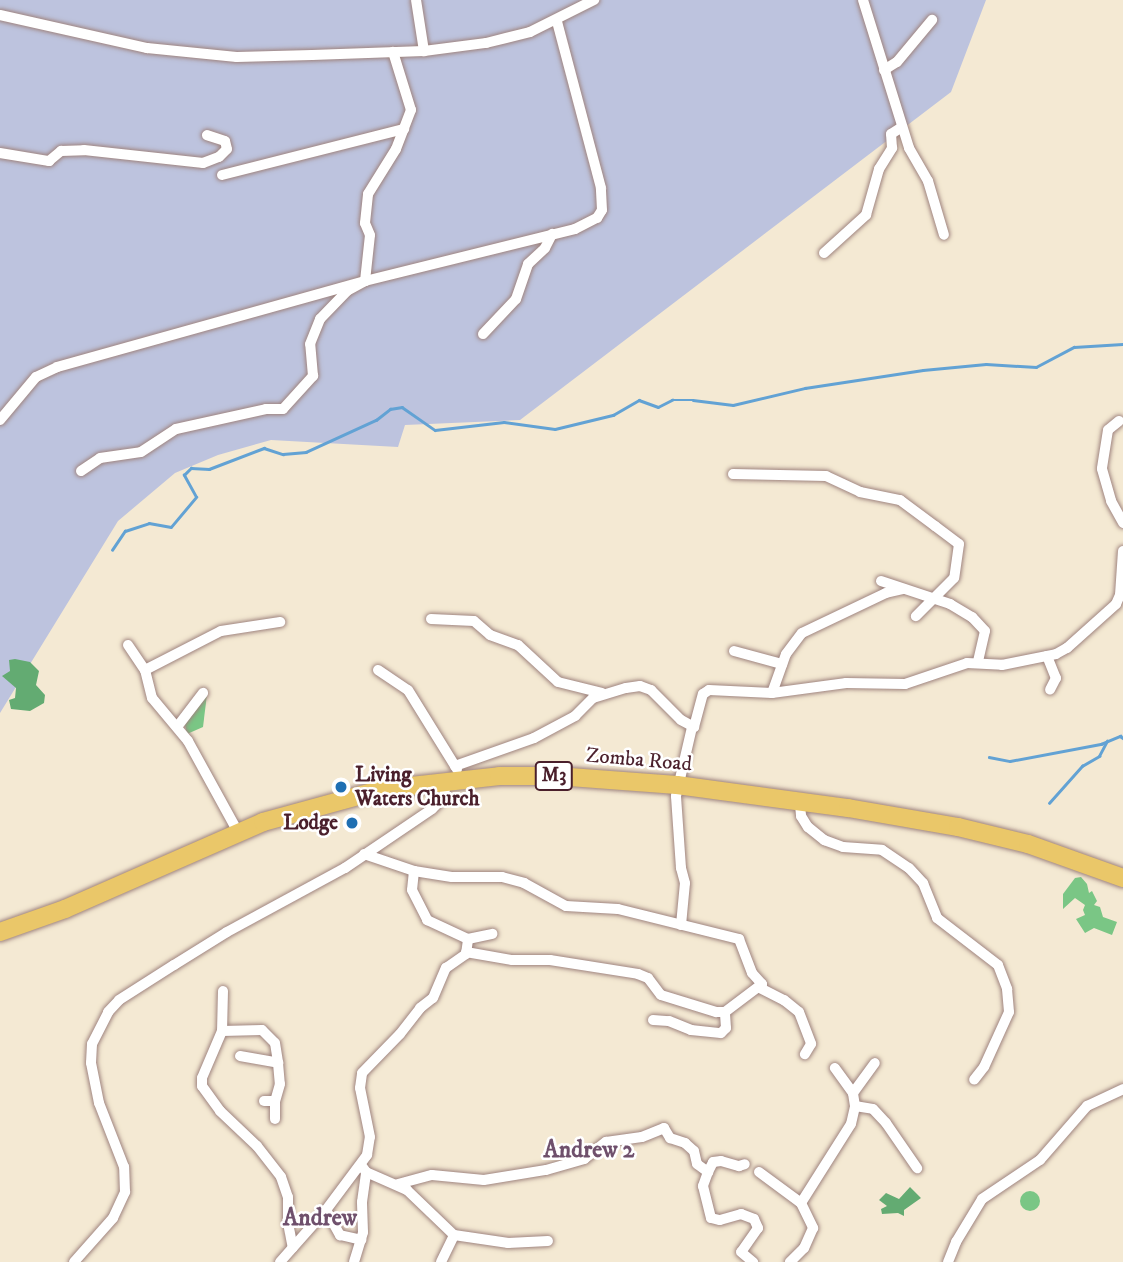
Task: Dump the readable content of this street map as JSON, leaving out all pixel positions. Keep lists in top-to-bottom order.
{
  "streets": {
    "highway": ["Zomba Road", "M3"]
  },
  "districts": ["Andrew 2", "Andrew"],
  "places": ["Living Waters Church", "Lodge"]
}
